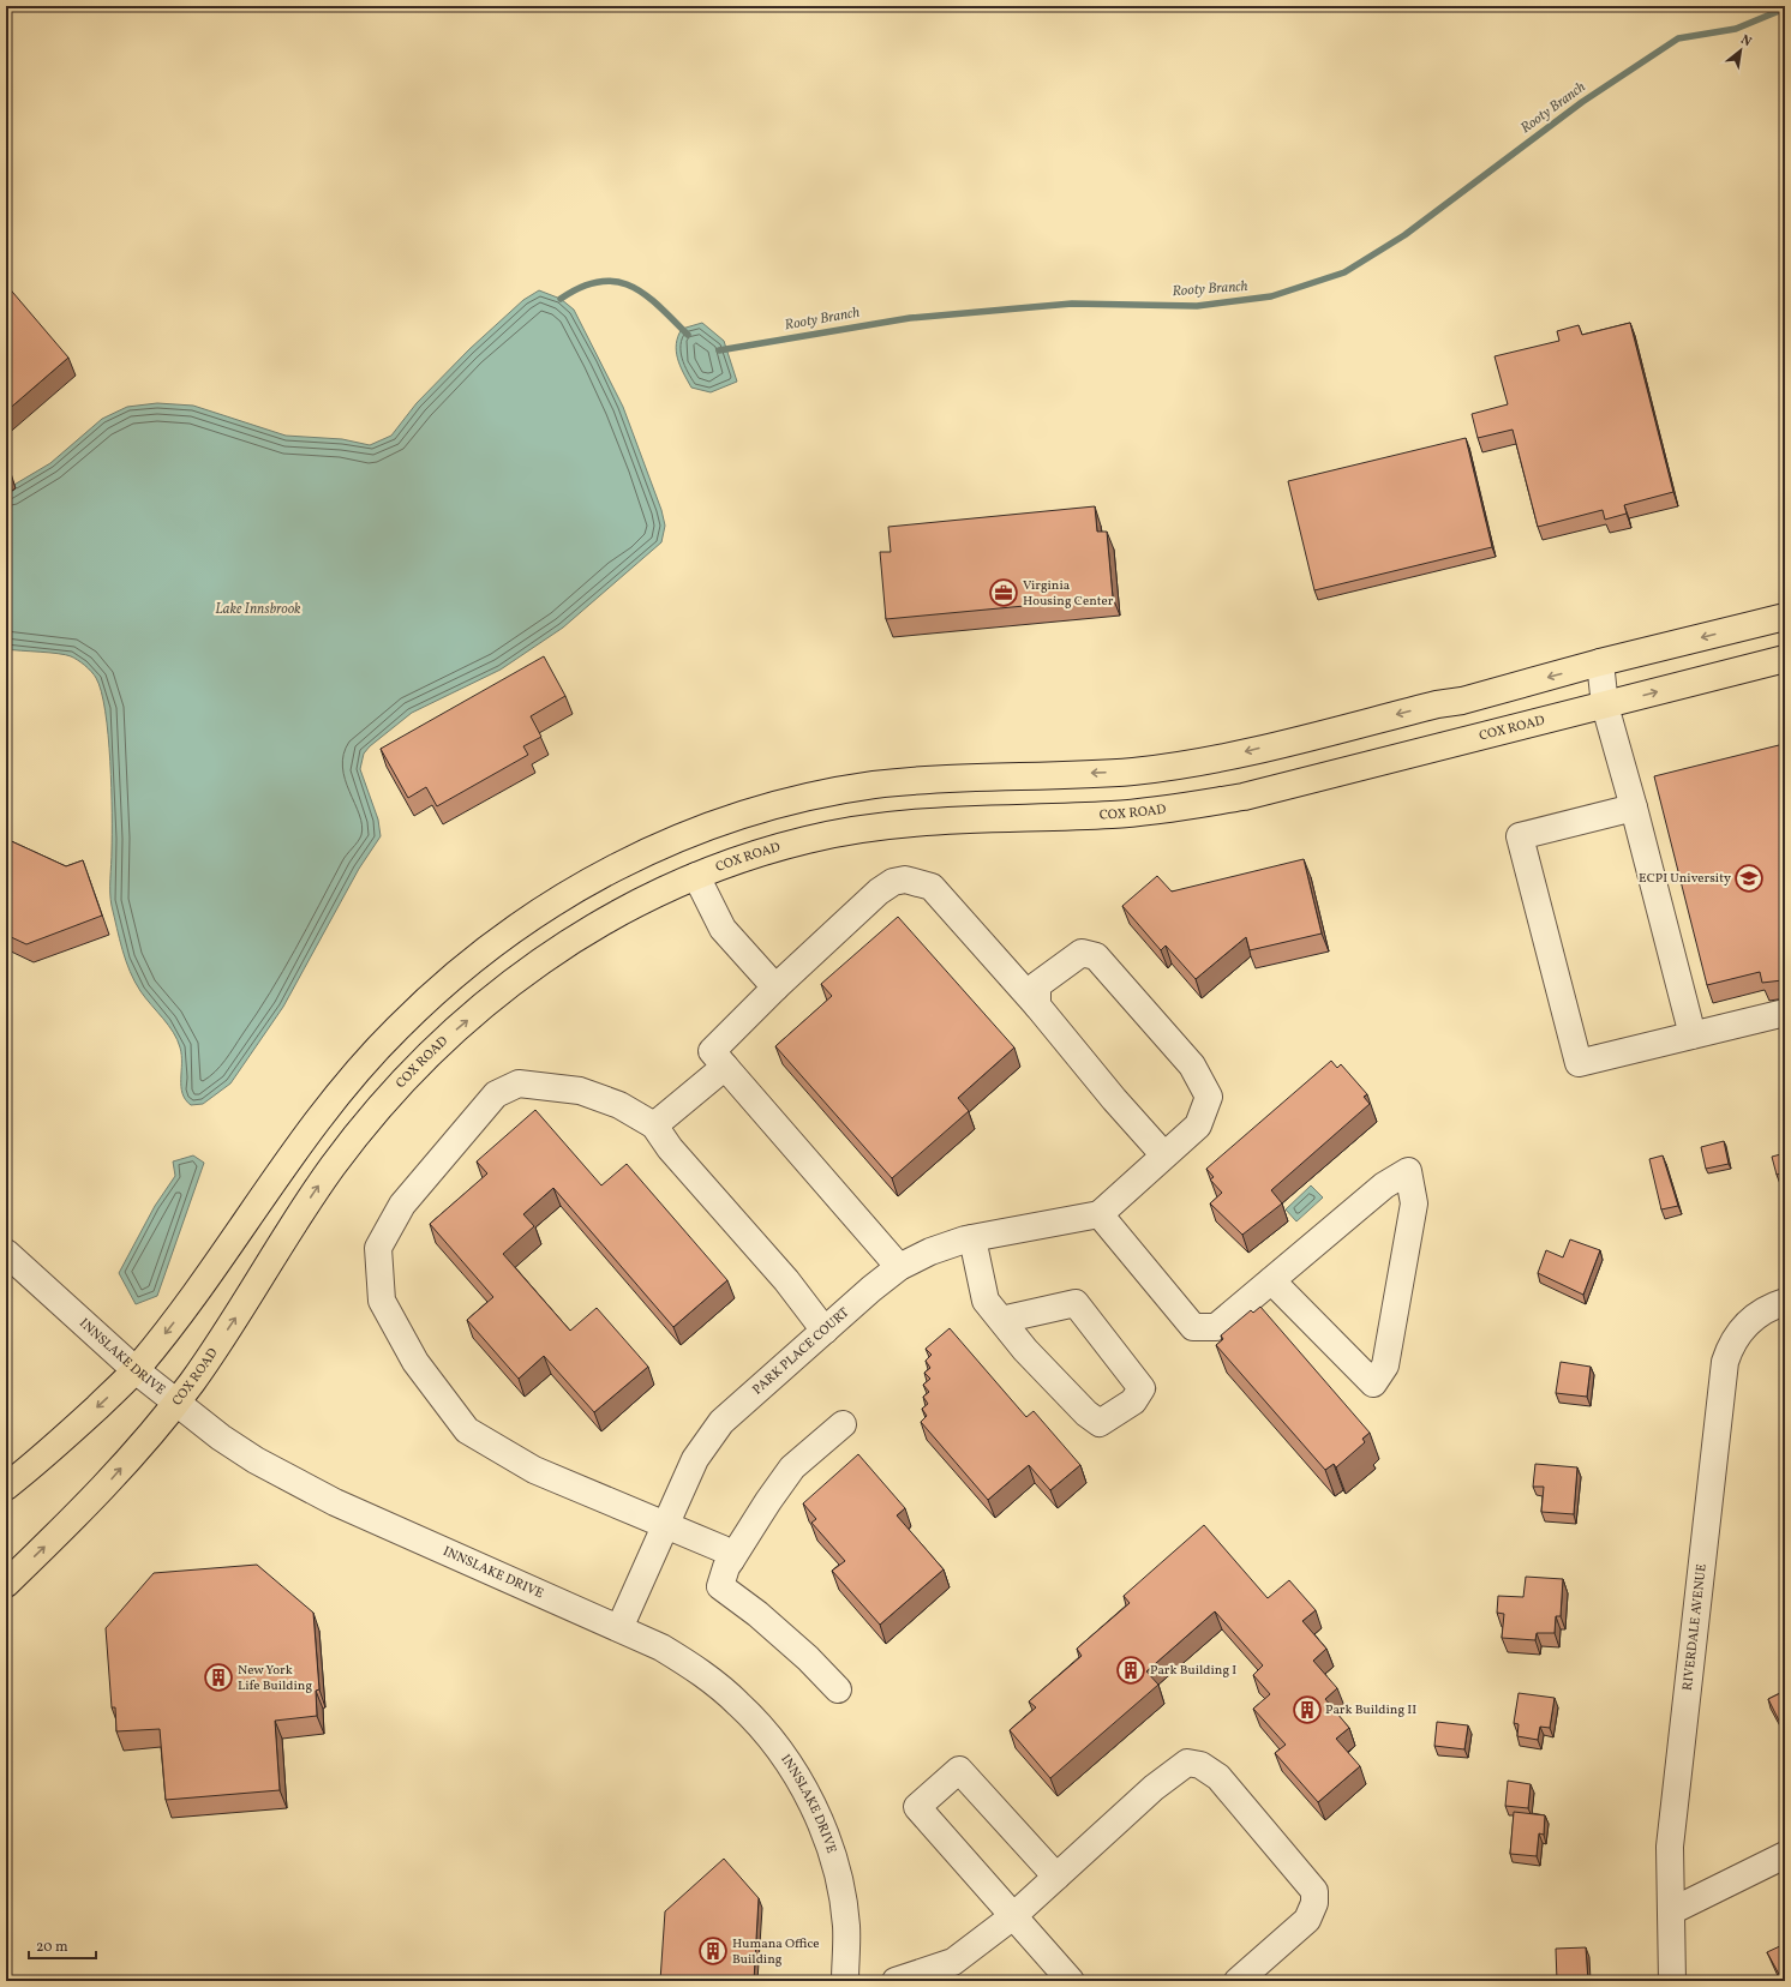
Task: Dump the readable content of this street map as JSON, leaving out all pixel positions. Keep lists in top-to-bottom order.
{
  "streets": {
    "main road": ["COX ROAD"],
    "street": ["PARK PLACE COURT", "INNSLAKE DRIVE", "RIVERDALE AVENUE"]
  },
  "crossings": [
    ["COX ROAD", "INNSLAKE DRIVE"],
    ["PARK PLACE COURT", "INNSLAKE DRIVE"]
  ],
  "water": ["Rooty Branch", "Lake Innsbrook"],
  "places": {
    "office": ["Virginia Housing Center"],
    "school or university": ["ECPI University"],
    "building": [
      "Park Building I",
      "New York Life Building",
      "Park Building II",
      "Humana Office Building"
    ]
  },
  "scale_bar": "20 m",
  "north": "top right"
}
